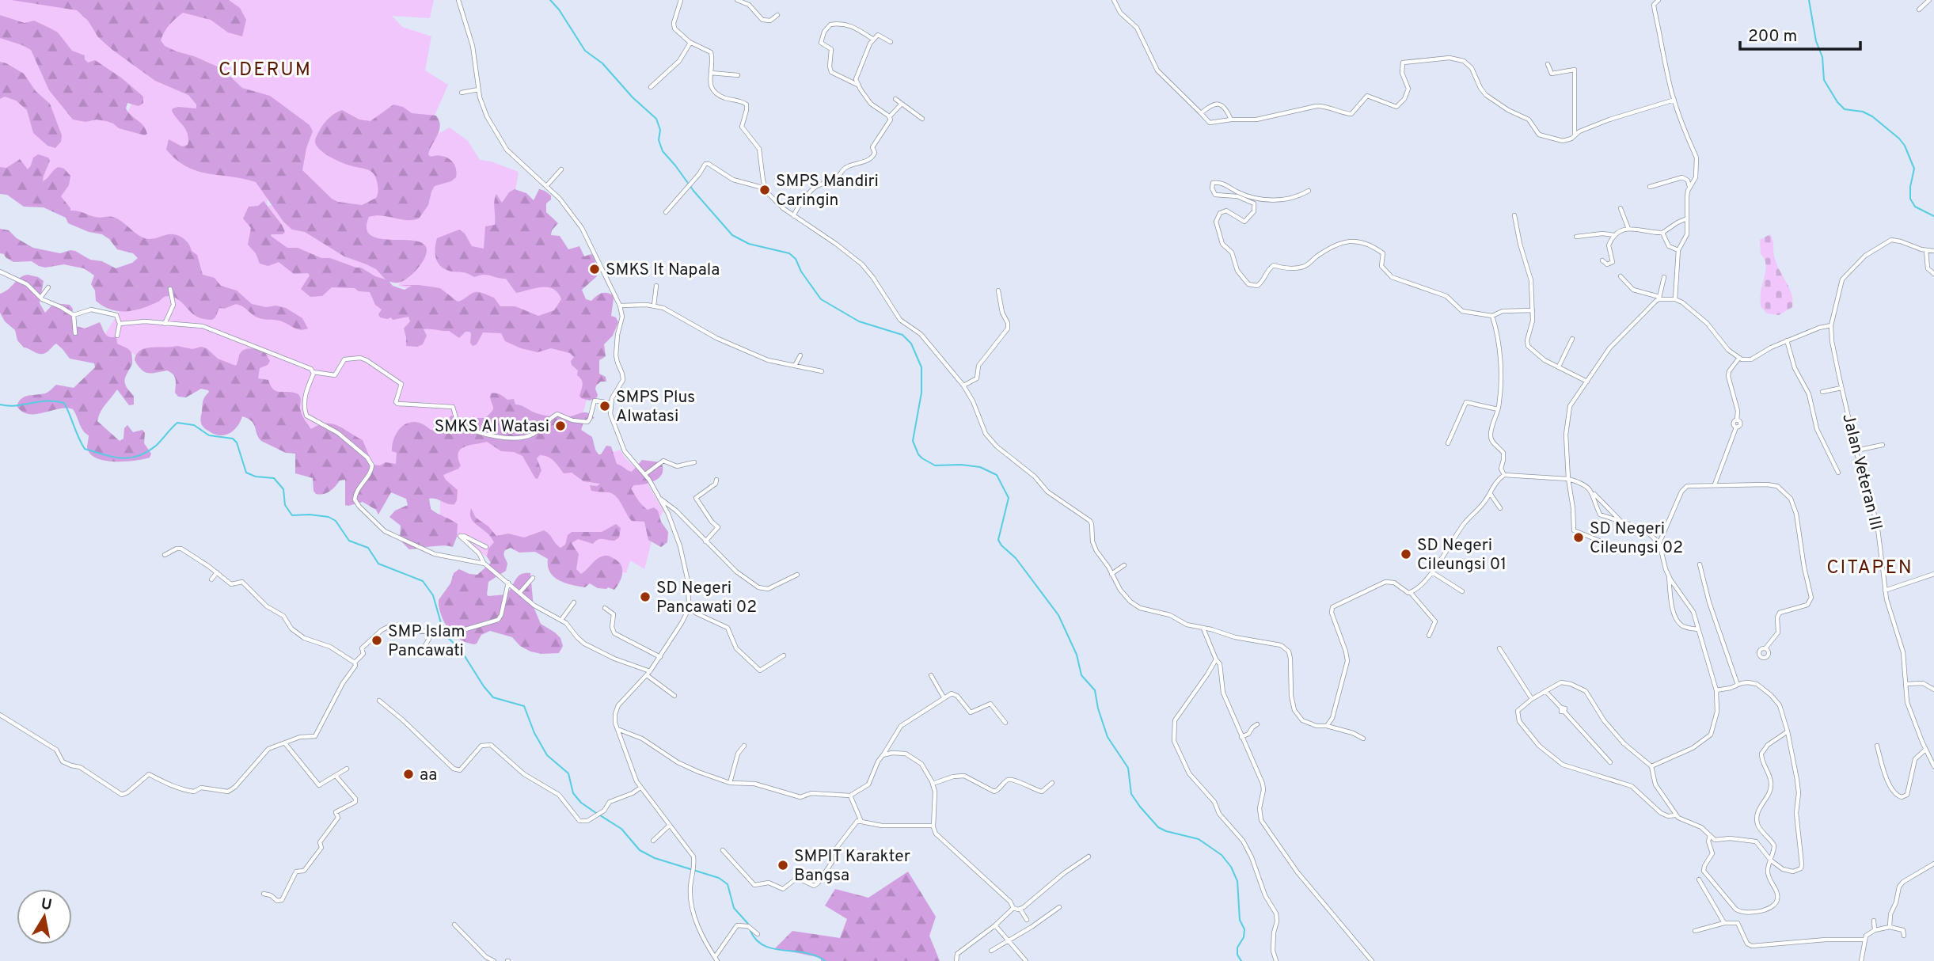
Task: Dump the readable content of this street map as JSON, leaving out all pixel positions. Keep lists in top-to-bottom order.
{
  "streets": {
    "street": ["Jalan Veteran III"]
  },
  "districts": ["CIDERUM", "CITAPEN"],
  "places": [
    "SMPS Mandiri Caringin",
    "SMKS It Napala",
    "SMPS Plus Alwatasi",
    "SMKS Al Watasi",
    "SD Negeri Cileungsi 02",
    "SD Negeri Cileungsi 01",
    "SD Negeri Pancawati 02",
    "SMP Islam Pancawati",
    "aa",
    "SMPIT Karakter Bangsa"
  ],
  "scale_bar": "200 m",
  "north": "top"
}
